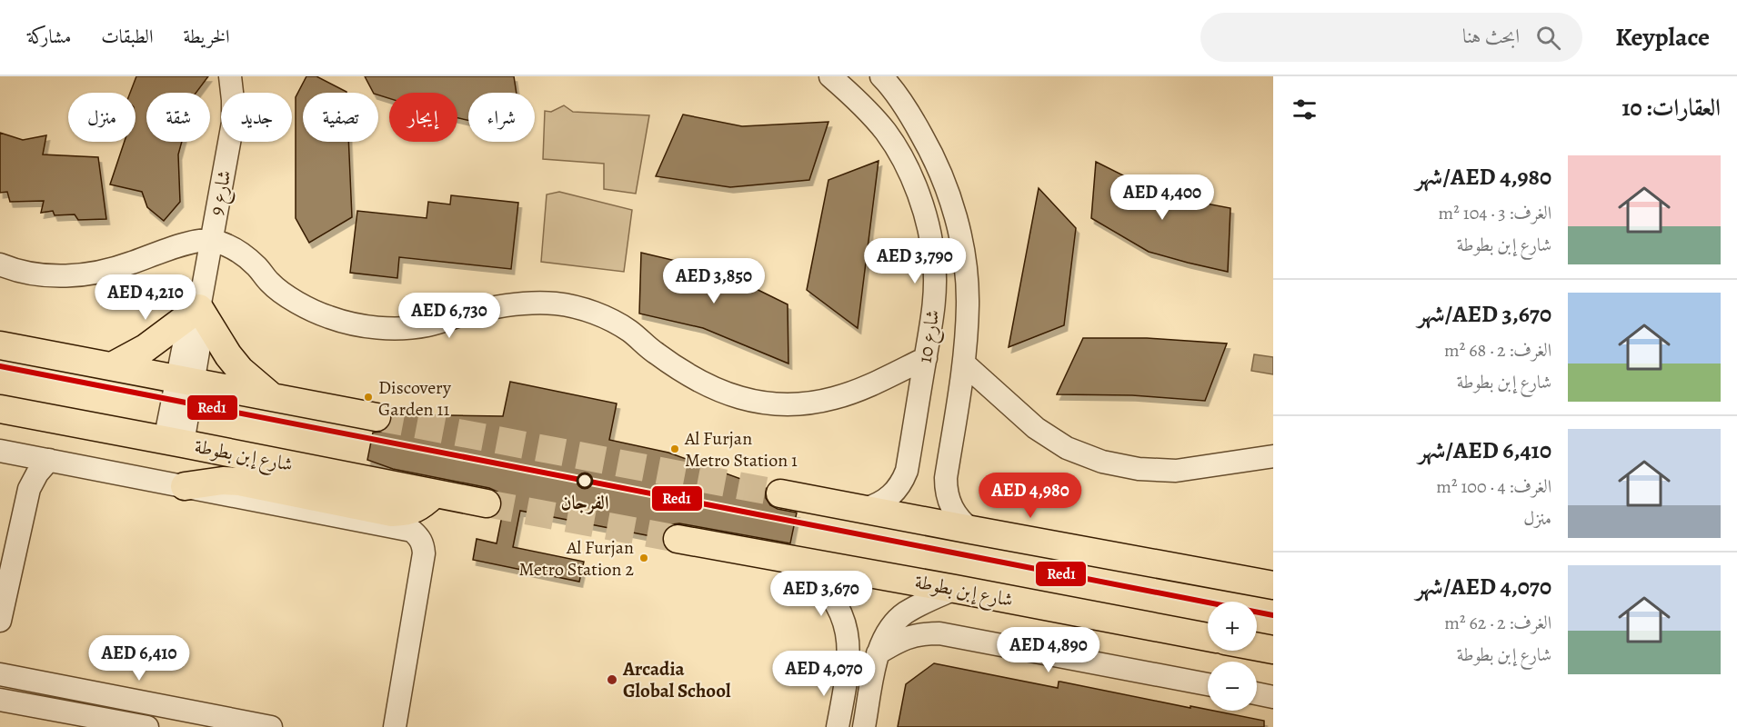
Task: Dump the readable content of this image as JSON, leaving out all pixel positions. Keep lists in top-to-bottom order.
{
  "streets": {
    "main road": ["شارع إبن بطوطة"],
    "street": ["شارع 9", "شارع 10"]
  },
  "crossings": [
    ["شارع 9", "شارع إبن بطوطة"]
  ],
  "places": [
    "Discovery Garden 11",
    "Al Furjan Metro Station 1",
    "الفرجان",
    "Al Furjan Metro Station 2",
    "Arcadia Global School"
  ],
  "lines": ["transit line Red1"],
  "page": {
    "header": "Keyplace",
    "search": "ابحث هنا",
    "nav": ["الخريطة", "الطبقات", "مشاركة"],
    "heading": "العقارات: 10",
    "chip": [
      "شراء",
      "إيجار",
      "تصفية",
      "جديد",
      "شقة",
      "منزل"
    ],
    "list": [
      {
        "name": "AED 4,980/شهر",
        "note": "الغرف: 3 · 104 m² · شارع إبن بطوطة"
      },
      {
        "name": "AED 3,670/شهر",
        "note": "الغرف: 2 · 68 m² · شارع إبن بطوطة"
      },
      {
        "name": "AED 6,410/شهر",
        "note": "الغرف: 4 · 100 m² · منزل"
      },
      {
        "name": "AED 4,070/شهر",
        "note": "الغرف: 2 · 62 m² · شارع إبن بطوطة"
      }
    ],
    "price": [
      "AED 4,400",
      "AED 3,790",
      "AED 3,850",
      "AED 4,210",
      "AED 6,730",
      "AED 4,980",
      "AED 3,670",
      "AED 4,890",
      "AED 6,410",
      "AED 4,070"
    ],
    "map_buttons": ["+", "−"]
  }
}
